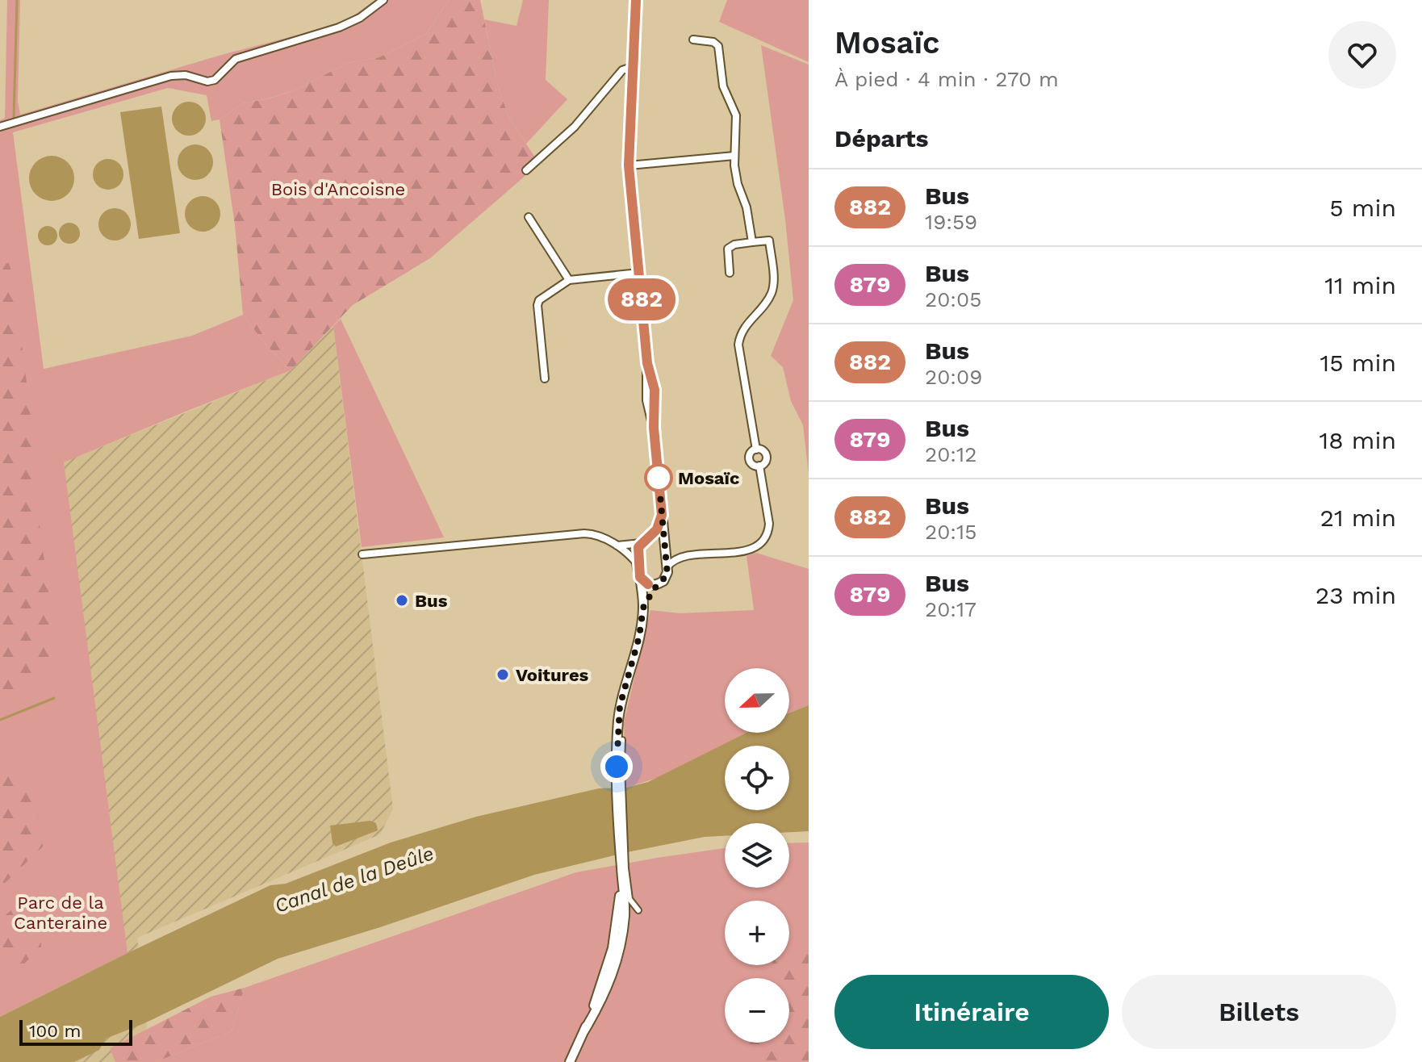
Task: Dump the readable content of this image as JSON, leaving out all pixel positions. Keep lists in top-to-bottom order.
{
  "water": ["Canal de la Deûle"],
  "parks": ["Bois d'Ancoisne", "Parc de la Canteraine"],
  "places": ["Mosaïc", "Bus", "Voitures"],
  "lines": ["bus line 882"],
  "scale_bar": "100 m",
  "north": "left",
  "page": {
    "on_map": "882",
    "heading": [
      ["Mosaïc", "À pied · 4 min · 270 m"],
      "Départs"
    ],
    "list": [
      {
        "mark": "882",
        "name": "Bus",
        "note": "19:59",
        "value": "5 min"
      },
      {
        "mark": "879",
        "name": "Bus",
        "note": "20:05",
        "value": "11 min"
      },
      {
        "mark": "882",
        "name": "Bus",
        "note": "20:09",
        "value": "15 min"
      },
      {
        "mark": "879",
        "name": "Bus",
        "note": "20:12",
        "value": "18 min"
      },
      {
        "mark": "882",
        "name": "Bus",
        "note": "20:15",
        "value": "21 min"
      },
      {
        "mark": "879",
        "name": "Bus",
        "note": "20:17",
        "value": "23 min"
      }
    ],
    "map_buttons": ["+", "−"],
    "buttons": ["Itinéraire", "Billets"],
    "scale": "100 m"
  }
}
